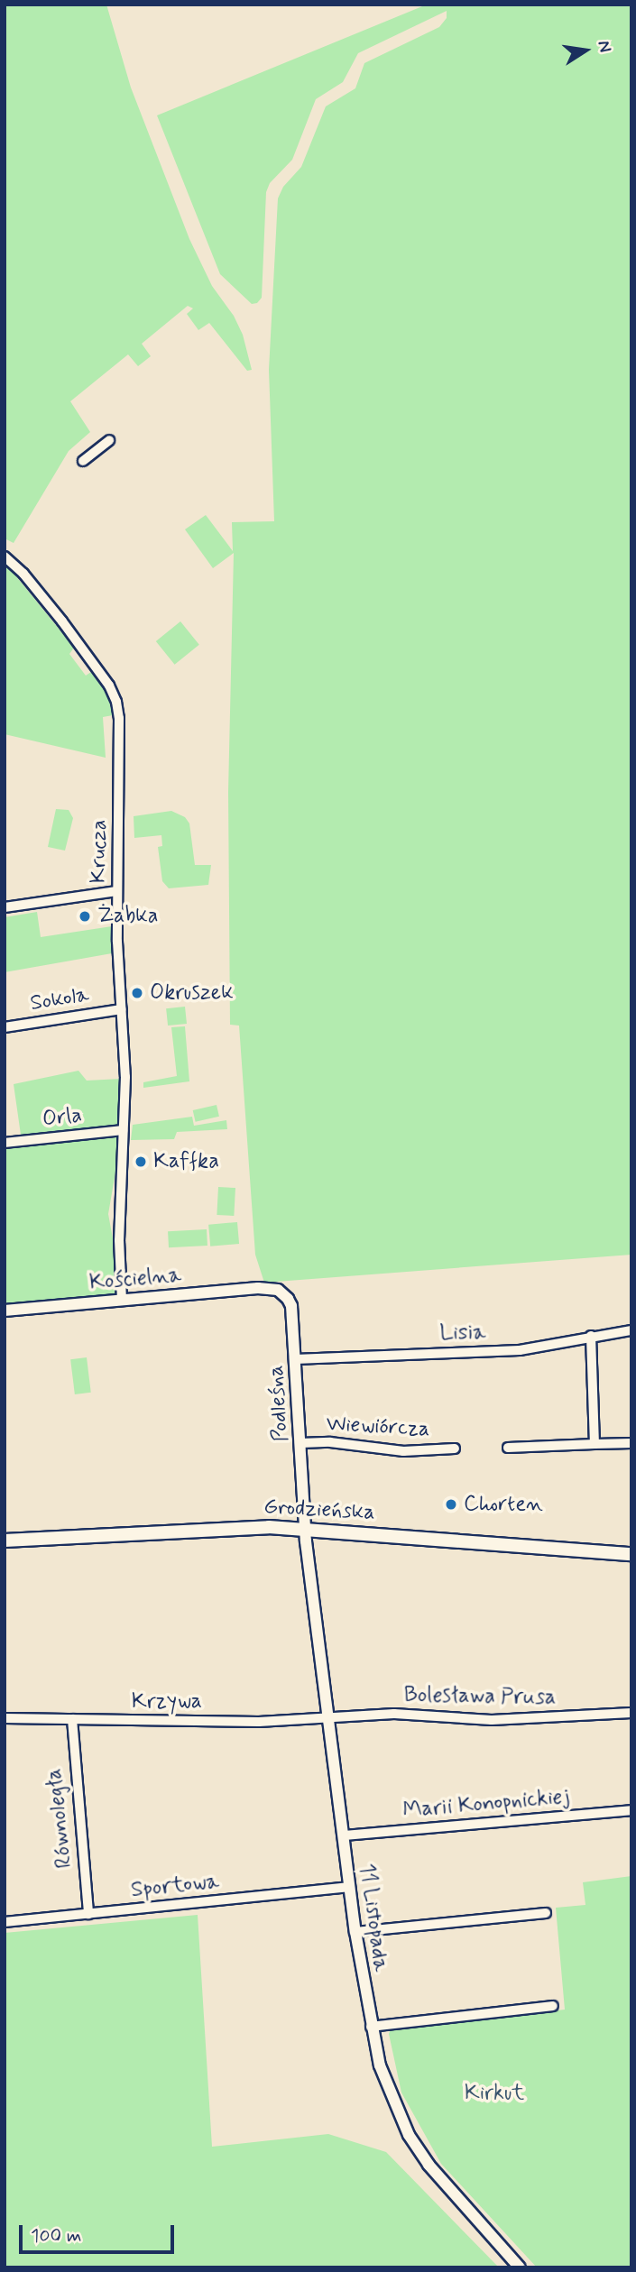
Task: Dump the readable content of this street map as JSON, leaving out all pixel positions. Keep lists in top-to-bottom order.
{
  "streets": {
    "main road": ["Grodzieńska"],
    "street": [
      "Krucza",
      "Sokola",
      "Orla",
      "Kościelna",
      "Lisia",
      "Podleśna",
      "Wiewiórcza",
      "Bolesława Prusa",
      "Krzywa",
      "Marii Konopnickiej",
      "Równoległa",
      "Sportowa",
      "11 Listopada"
    ]
  },
  "crossings": [
    ["Krucza", "Sokola"],
    ["Krucza", "Orla"],
    ["Krucza", "Kościelna"],
    ["Kościelna", "Podleśna"],
    ["Lisia", "Podleśna"],
    ["Podleśna", "Wiewiórcza"],
    ["Podleśna", "Grodzieńska"],
    ["Podleśna", "11 Listopada"],
    ["Grodzieńska", "11 Listopada"],
    ["Bolesława Prusa", "Krzywa"],
    ["Bolesława Prusa", "11 Listopada"],
    ["Krzywa", "Równoległa"],
    ["Krzywa", "11 Listopada"],
    ["Marii Konopnickiej", "11 Listopada"],
    ["Równoległa", "Sportowa"],
    ["Sportowa", "11 Listopada"]
  ],
  "parks": ["Kirkut"],
  "places": [
    "Żabka",
    "Okruszek",
    "Kaffka",
    "Chorten"
  ],
  "scale_bar": "100 m",
  "north": "right"
}
